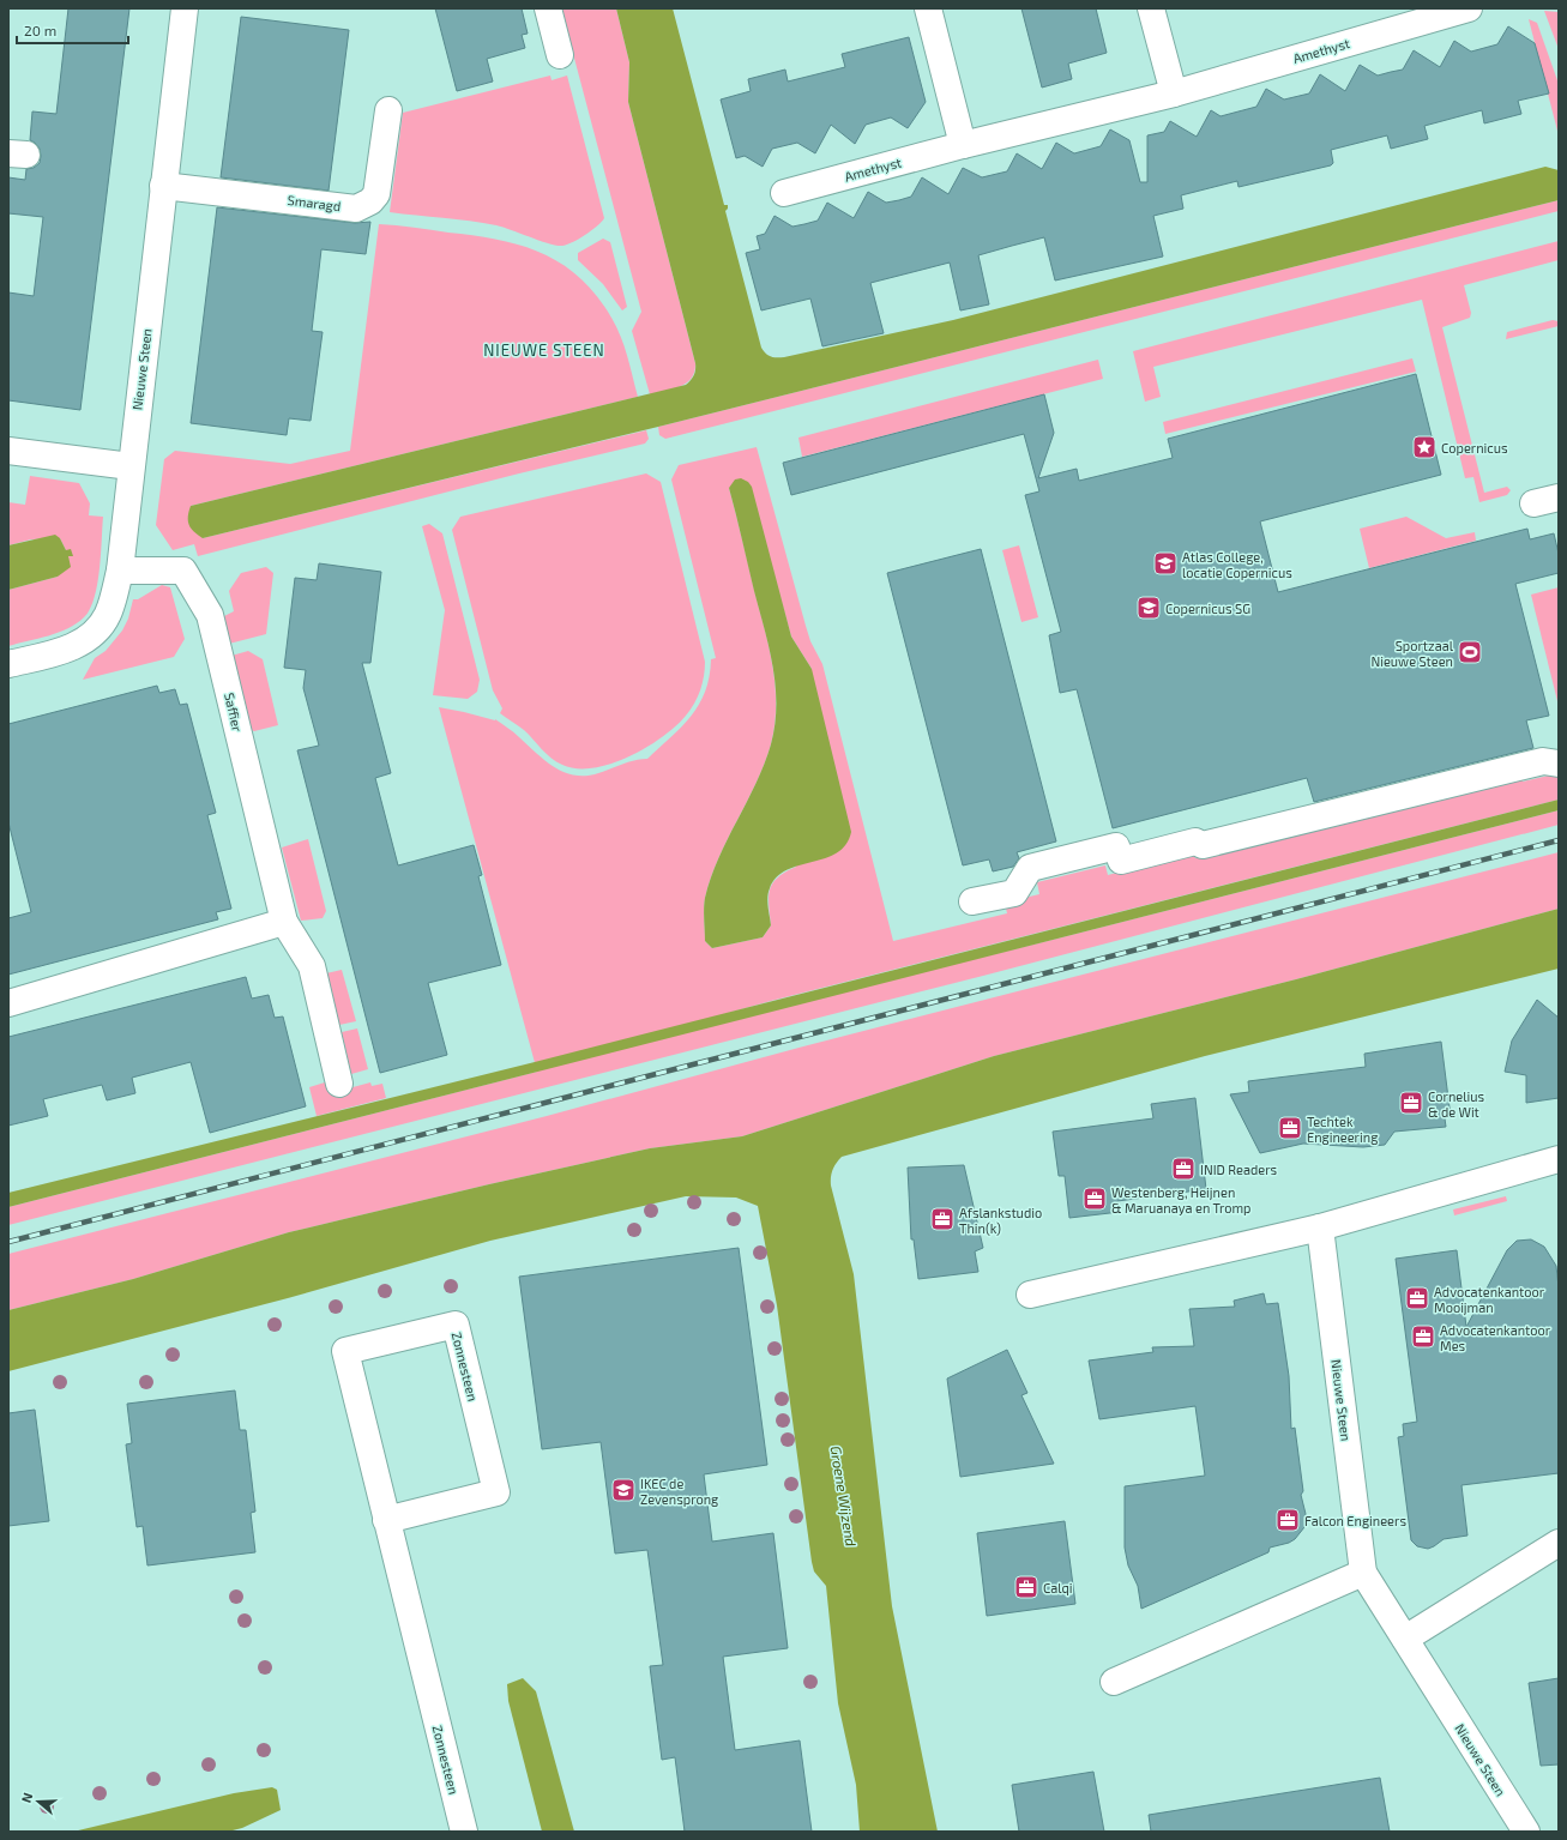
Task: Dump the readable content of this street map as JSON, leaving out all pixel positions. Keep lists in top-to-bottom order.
{
  "streets": {
    "street": [
      "Amethyst",
      "Smaragd",
      "Nieuwe Steen",
      "Saffier",
      "Zonnesteen"
    ]
  },
  "crossings": [
    ["Smaragd", "Nieuwe Steen"],
    ["Nieuwe Steen", "Saffier"]
  ],
  "districts": ["NIEUWE STEEN"],
  "water": ["Groene Wijzend"],
  "places": {
    "place": ["Copernicus"],
    "school or university": ["Atlas College, locatie Copernicus", "Copernicus SG", "IKEC de Zevensprong"],
    "sports": ["Sportzaal Nieuwe Steen"],
    "office": [
      "Cornelius & de Wit",
      "Techtek Engineering",
      "INID Readers",
      "Westenberg, Heijnen & Maruanaya en Tromp",
      "Afslankstudio Thin(k)",
      "Advocatenkantoor Mooijman",
      "Advocatenkantoor Mes",
      "Falcon Engineers",
      "Calqi"
    ]
  },
  "scale_bar": "20 m",
  "north": "left"
}
